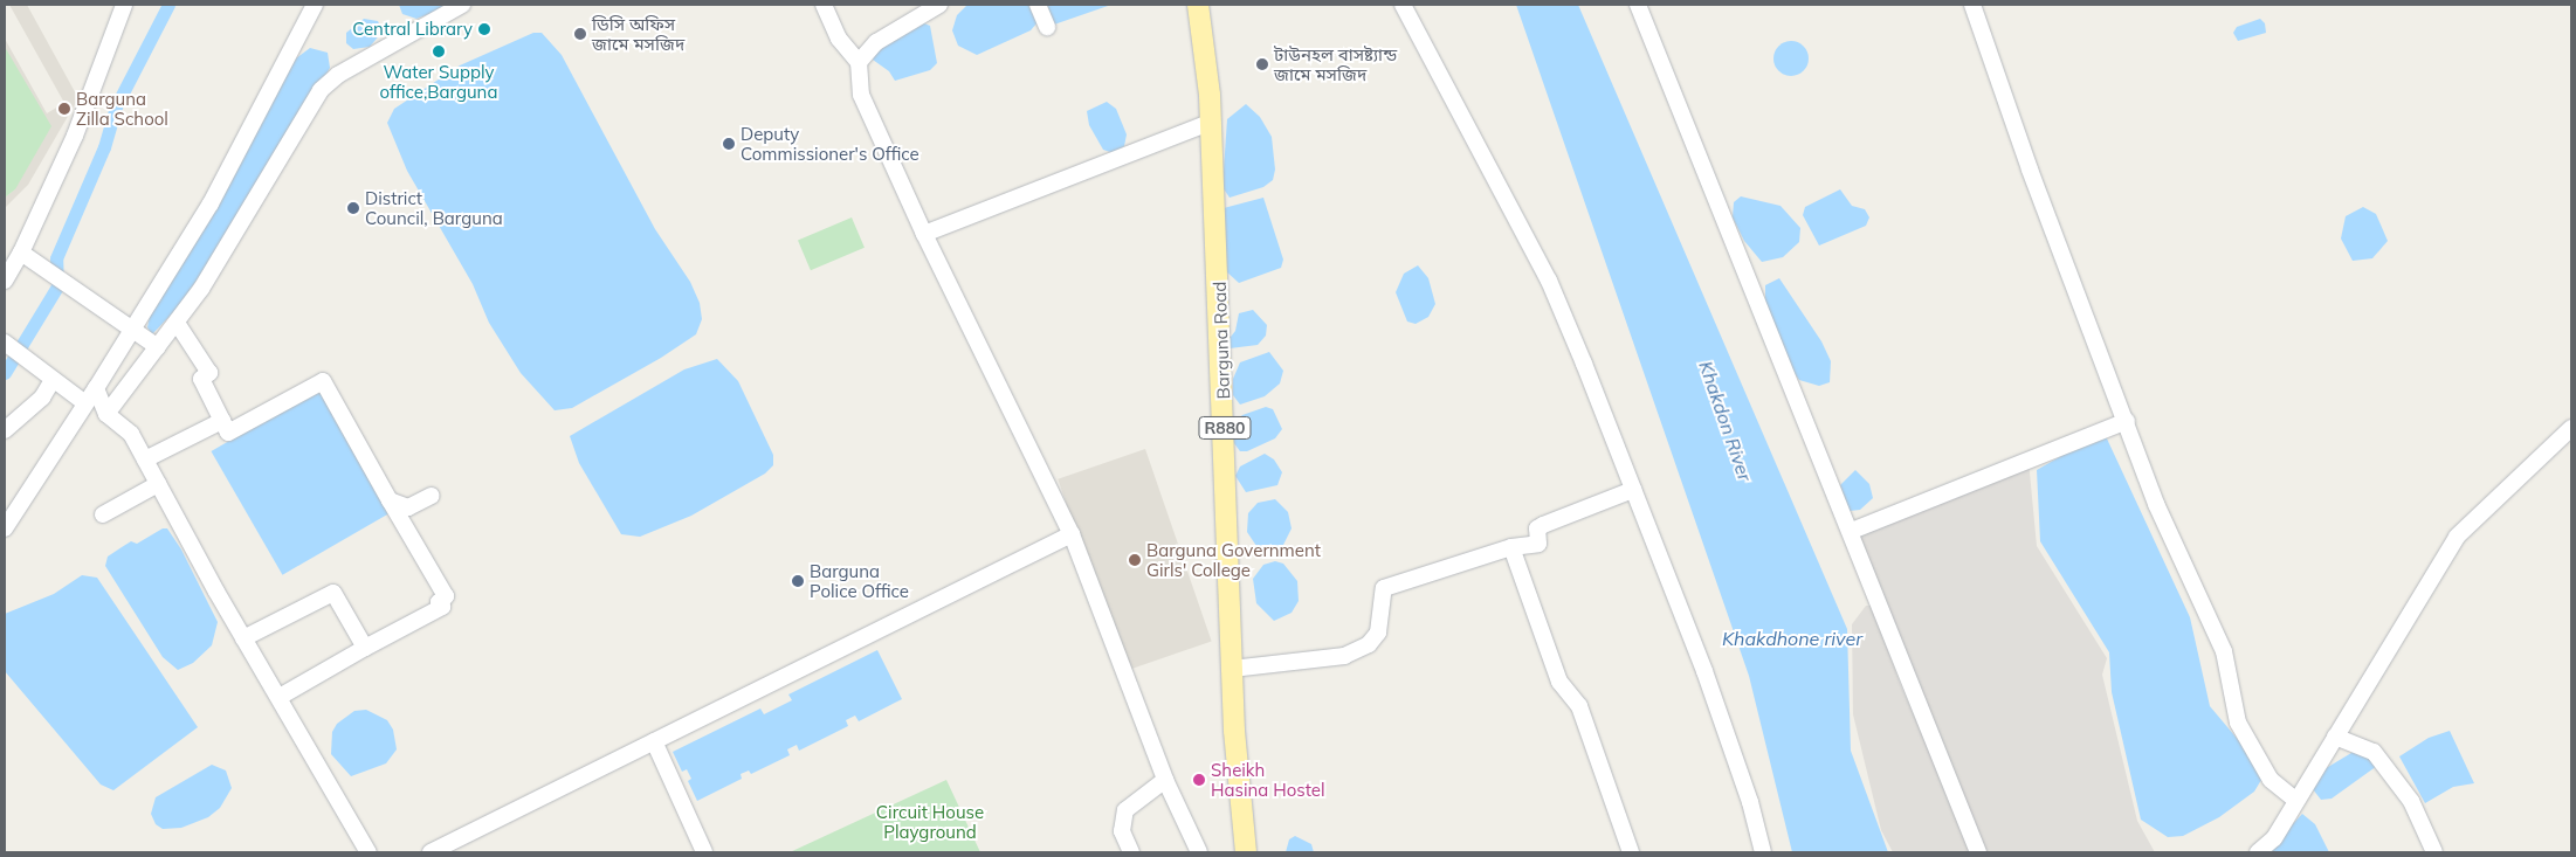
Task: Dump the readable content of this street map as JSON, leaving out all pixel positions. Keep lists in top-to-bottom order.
{
  "streets": {
    "main road": ["Barguna Road", "R880"]
  },
  "water": ["Khakdon River", "Khakdhone river"],
  "parks": ["Circuit House Playground"],
  "places": [
    "Central Library",
    "ডিসি অফিস জামে মসজিদ",
    "Water Supply office,Barguna",
    "টাউনহল বাসষ্ট্যান্ড জামে মসজিদ",
    "Barguna Zilla School",
    "Deputy Commissioner's Office",
    "District Council, Barguna",
    "Barguna Government Girls' College",
    "Barguna Police Office",
    "Sheikh Hasina Hostel"
  ]
}
